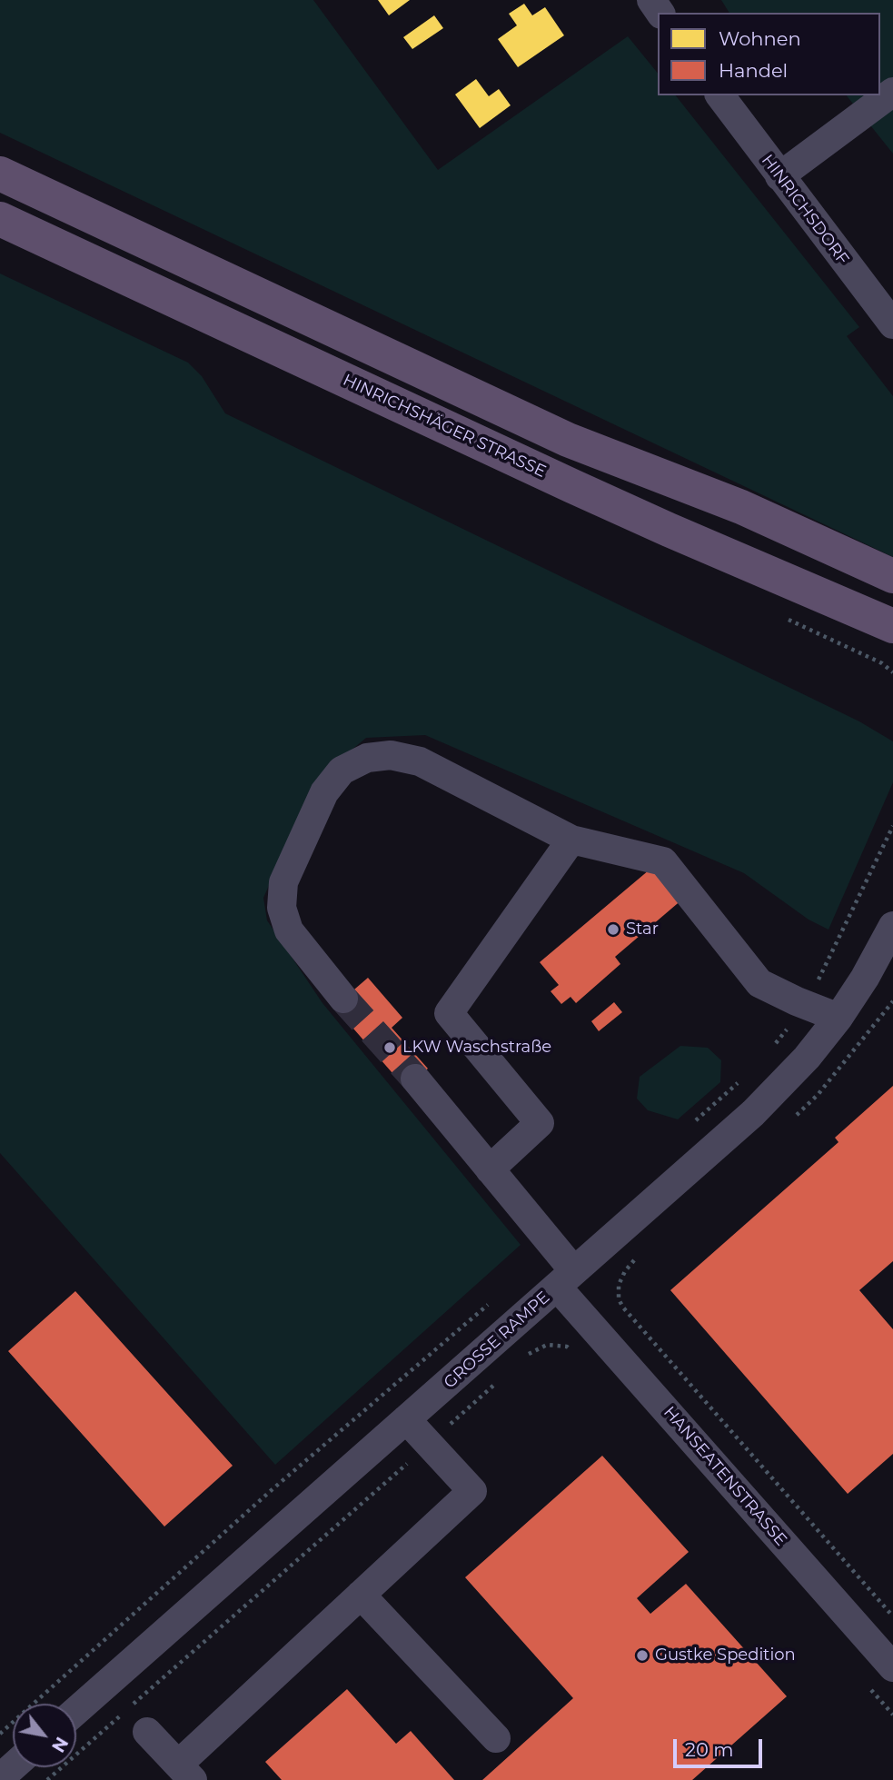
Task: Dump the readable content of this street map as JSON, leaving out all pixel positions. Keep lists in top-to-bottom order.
{
  "streets": {
    "main road": ["HINRICHSHÄGER STRASSE"],
    "street": ["HINRICHSDORF", "GROSSE RAMPE", "HANSEATENSTRASSE"]
  },
  "crossings": [
    ["GROSSE RAMPE", "HANSEATENSTRASSE"]
  ],
  "places": ["Star", "LKW Waschstraße", "Gustke Spedition"],
  "legend": ["Wohnen", "Handel"],
  "scale_bar": "20 m",
  "north": "bottom right"
}
